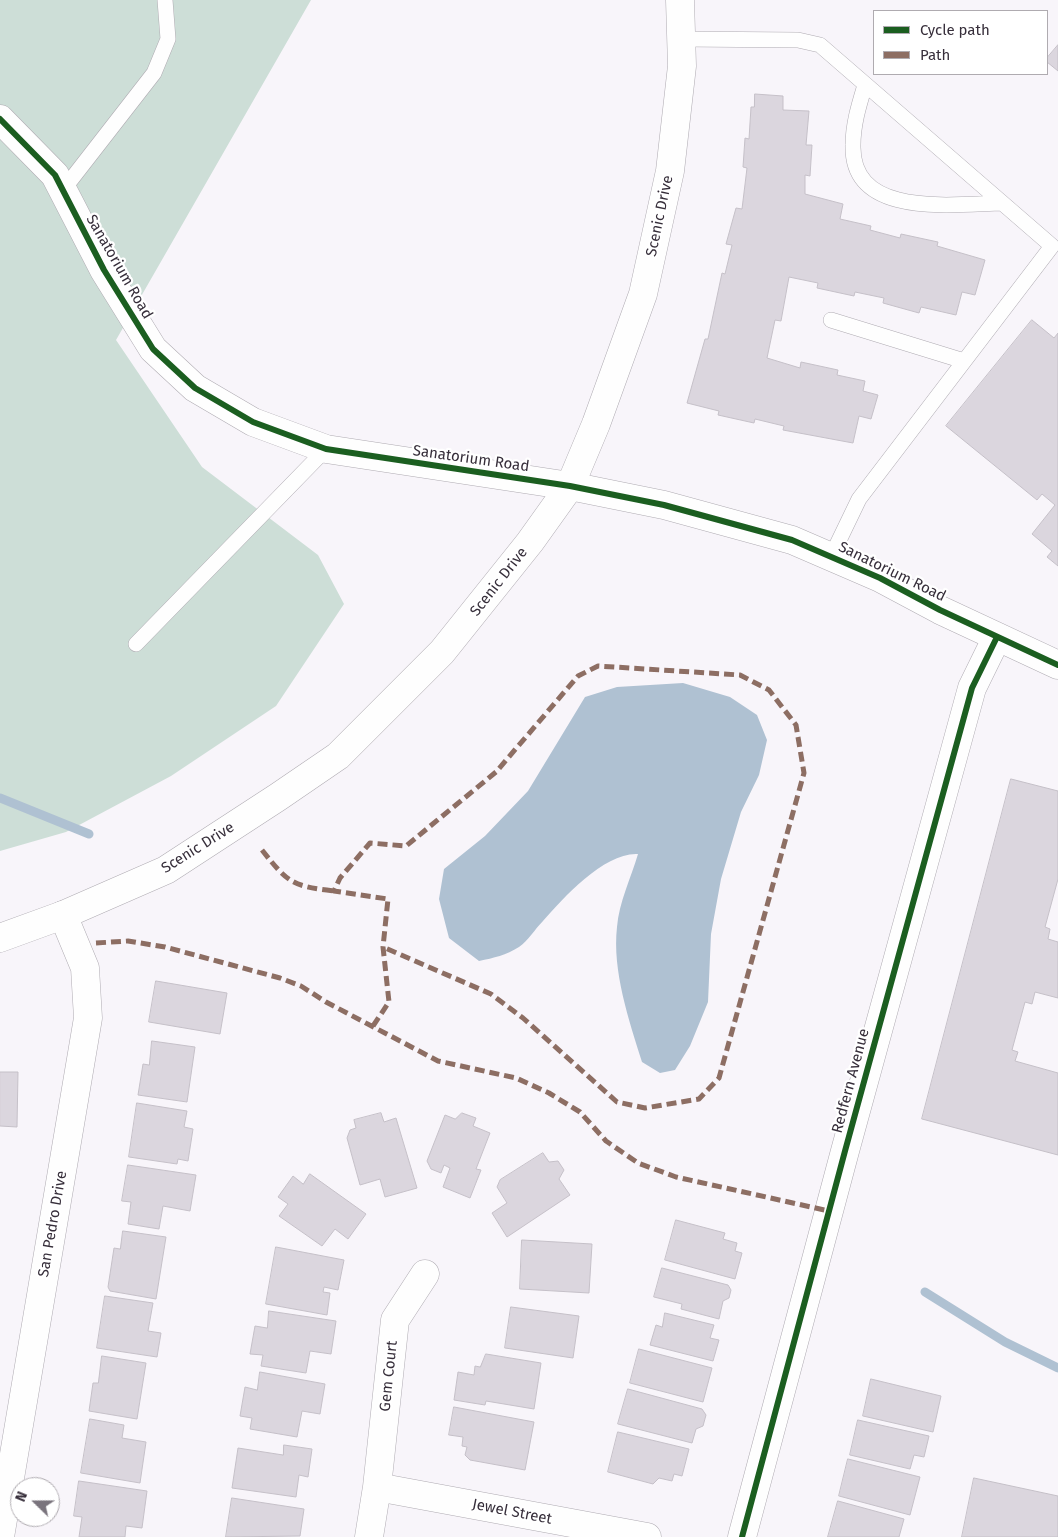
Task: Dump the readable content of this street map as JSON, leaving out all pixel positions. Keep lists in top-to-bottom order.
{
  "streets": {
    "street": [
      "Scenic Drive",
      "Sanatorium Road",
      "Redfern Avenue",
      "San Pedro Drive",
      "Gem Court",
      "Jewel Street"
    ]
  },
  "crossings": [
    ["Scenic Drive", "Sanatorium Road"],
    ["Scenic Drive", "San Pedro Drive"],
    ["Sanatorium Road", "Redfern Avenue"],
    ["Gem Court", "Jewel Street"]
  ],
  "legend": ["Cycle path", "Path"],
  "north": "left"
}
